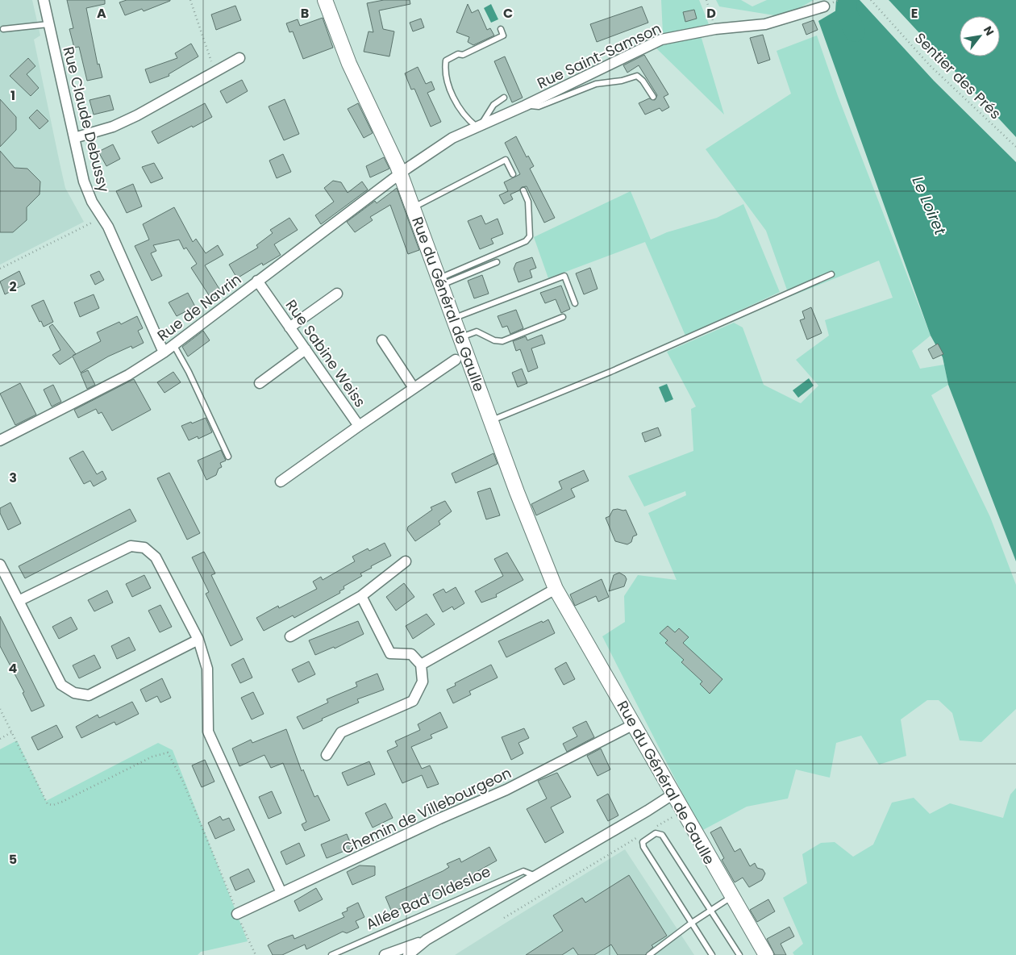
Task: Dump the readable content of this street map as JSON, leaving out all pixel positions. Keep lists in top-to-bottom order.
{
  "streets": {
    "main road": ["Rue du Général de Gaulle"],
    "street": [
      "Rue Saint-Samson",
      "Rue Claude Debussy",
      "Rue de Navrin",
      "Rue Sabine Weiss",
      "Chemin de Villebourgeon",
      "Allée Bad Oldesloe"
    ],
    "path": ["Sentier des Prés"]
  },
  "crossings": [
    ["Rue Saint-Samson", "Rue du Général de Gaulle"],
    ["Rue Saint-Samson", "Rue de Navrin"],
    ["Rue Claude Debussy", "Rue de Navrin"],
    ["Rue du Général de Gaulle", "Rue de Navrin"],
    ["Rue du Général de Gaulle", "Chemin de Villebourgeon"],
    ["Rue du Général de Gaulle", "Allée Bad Oldesloe"],
    ["Rue de Navrin", "Rue Sabine Weiss"]
  ],
  "water": ["Le Loiret"],
  "north": "top right",
  "grid": {
    "columns": [
      "A",
      "B",
      "C",
      "D",
      "E"
    ],
    "rows": [
      "1",
      "2",
      "3",
      "4",
      "5"
    ]
  }
}
